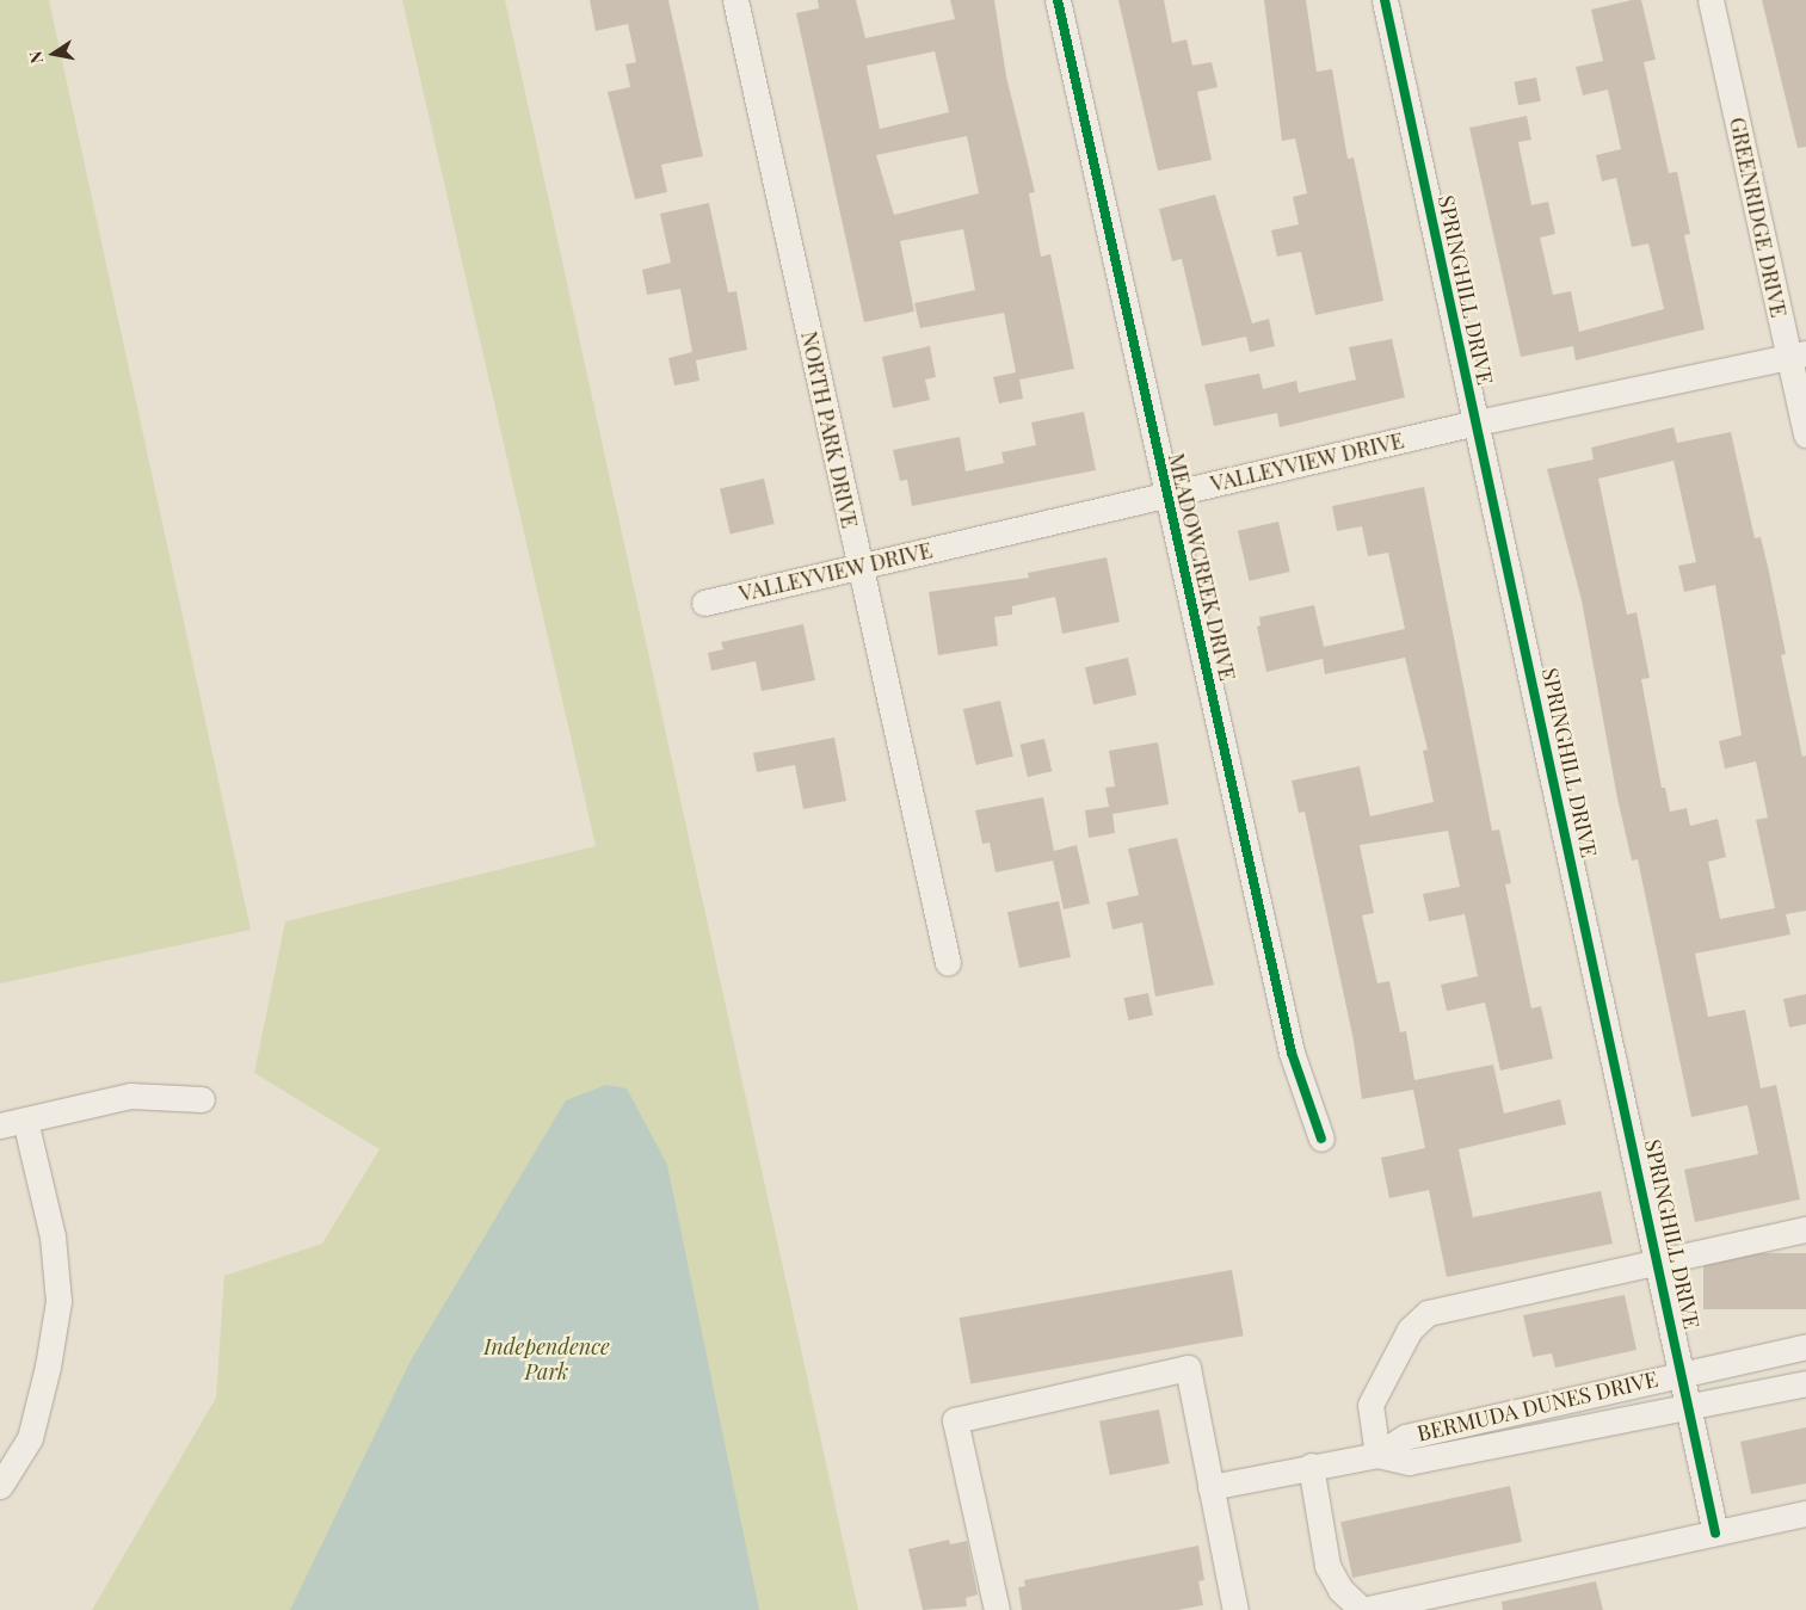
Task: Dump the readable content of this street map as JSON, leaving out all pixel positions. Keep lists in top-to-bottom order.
{
  "streets": {
    "street": [
      "GREENRIDGE DRIVE",
      "SPRINGHILL DRIVE",
      "NORTH PARK DRIVE",
      "VALLEYVIEW DRIVE",
      "MEADOWCREEK DRIVE",
      "BERMUDA DUNES DRIVE"
    ]
  },
  "crossings": [
    ["GREENRIDGE DRIVE", "VALLEYVIEW DRIVE"],
    ["SPRINGHILL DRIVE", "VALLEYVIEW DRIVE"],
    ["SPRINGHILL DRIVE", "BERMUDA DUNES DRIVE"],
    ["NORTH PARK DRIVE", "VALLEYVIEW DRIVE"],
    ["VALLEYVIEW DRIVE", "MEADOWCREEK DRIVE"]
  ],
  "parks": ["Independence Park"],
  "north": "left"
}
